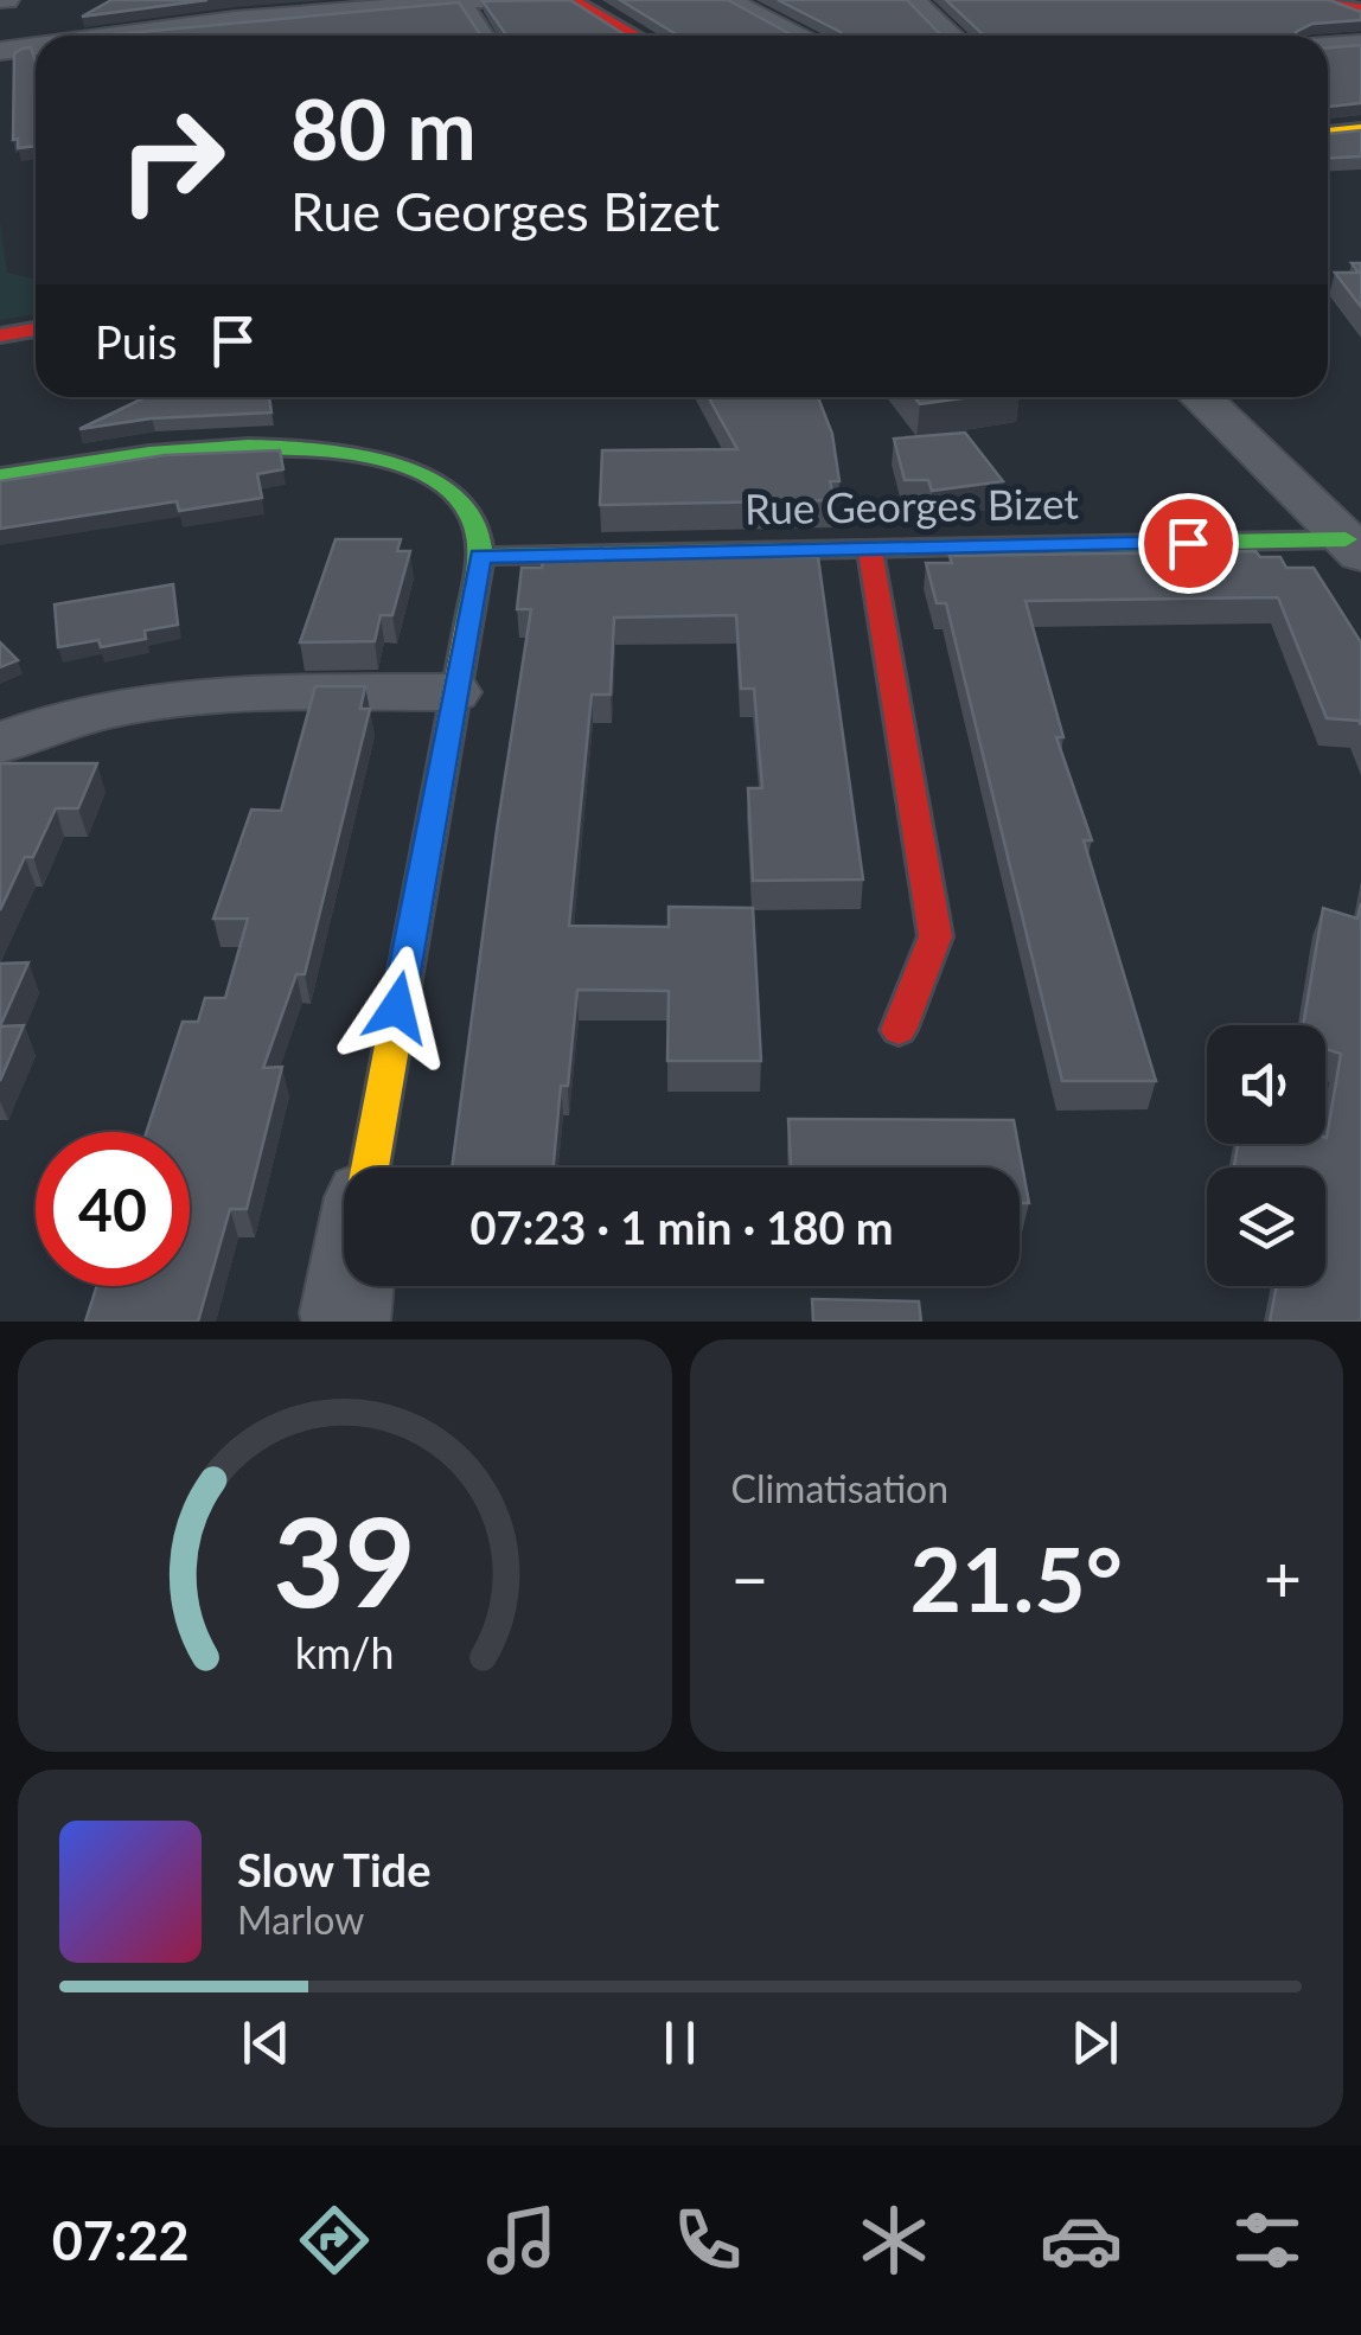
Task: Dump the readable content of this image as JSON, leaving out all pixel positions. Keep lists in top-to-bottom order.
{
  "streets": {
    "street": ["Rue Georges Bizet"]
  },
  "page": {
    "turn": ["80 m", "Rue Georges Bizet"],
    "then": "Puis",
    "limit": "40",
    "trip": "07:23 · 1 min · 180 m",
    "tile": "Climatisation",
    "heat": ["−", "21.5°", "+"],
    "song": ["Slow Tide", "Marlow"],
    "tabs": "07:22",
    "gauge": ["39", "km/h"]
  }
}
